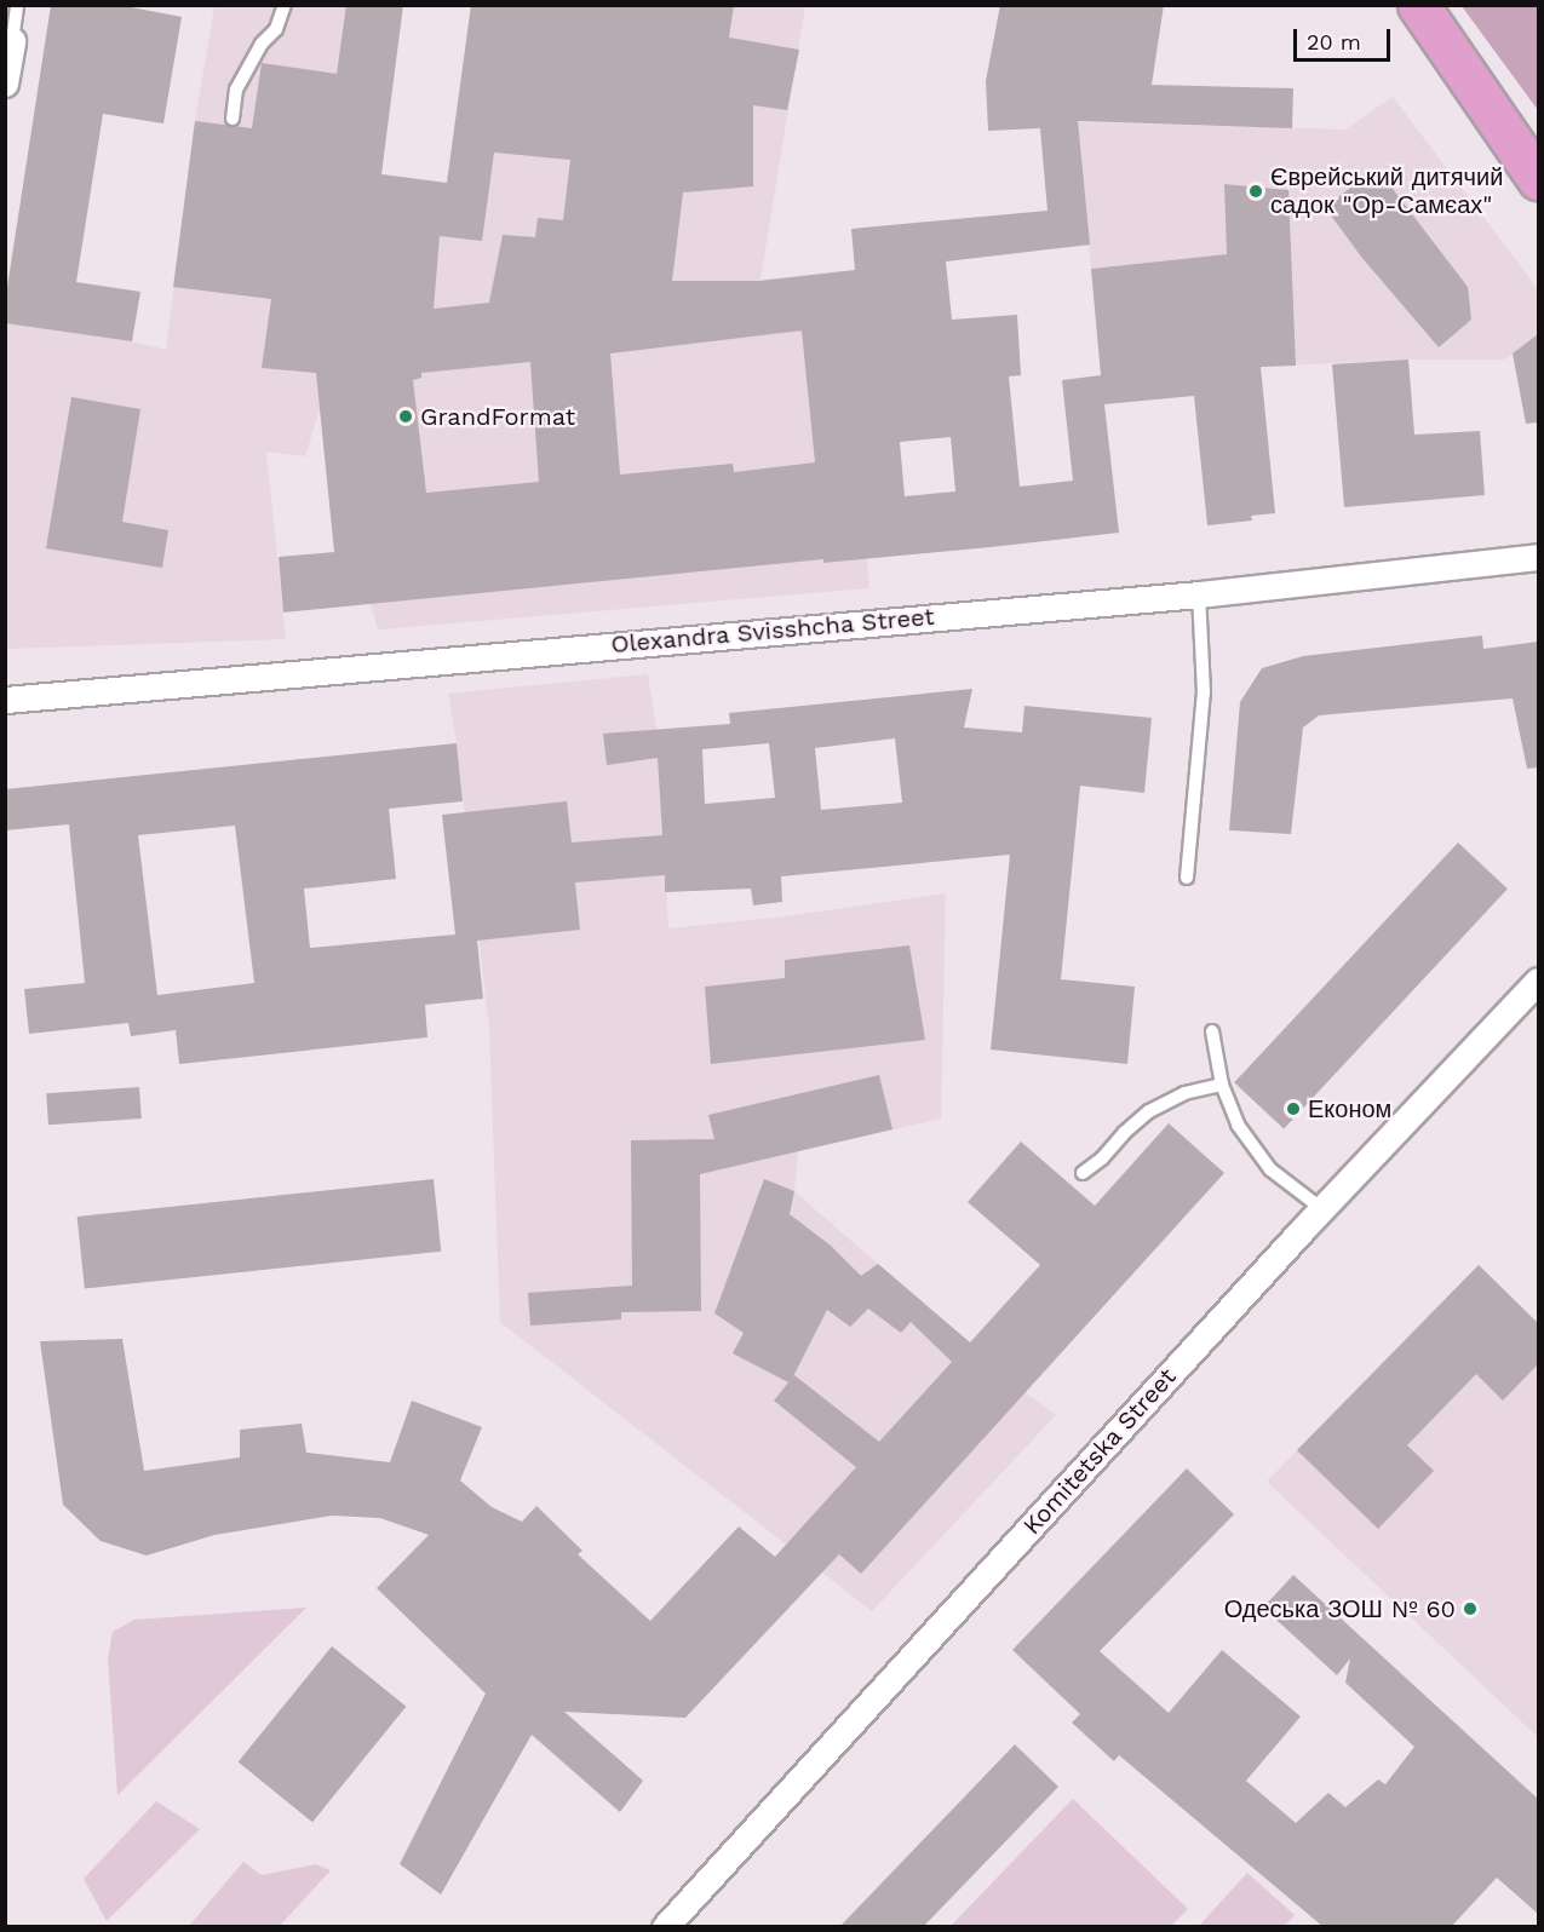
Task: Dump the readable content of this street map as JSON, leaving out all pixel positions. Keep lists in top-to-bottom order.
{
  "streets": {
    "street": ["Olexandra Svisshcha Street", "Komitetska Street"]
  },
  "places": [
    "Єврейський дитячий садок \"Ор-Самєах\"",
    "GrandFormat",
    "Економ",
    "Одеська ЗОШ № 60"
  ],
  "scale_bar": "20 m"
}
